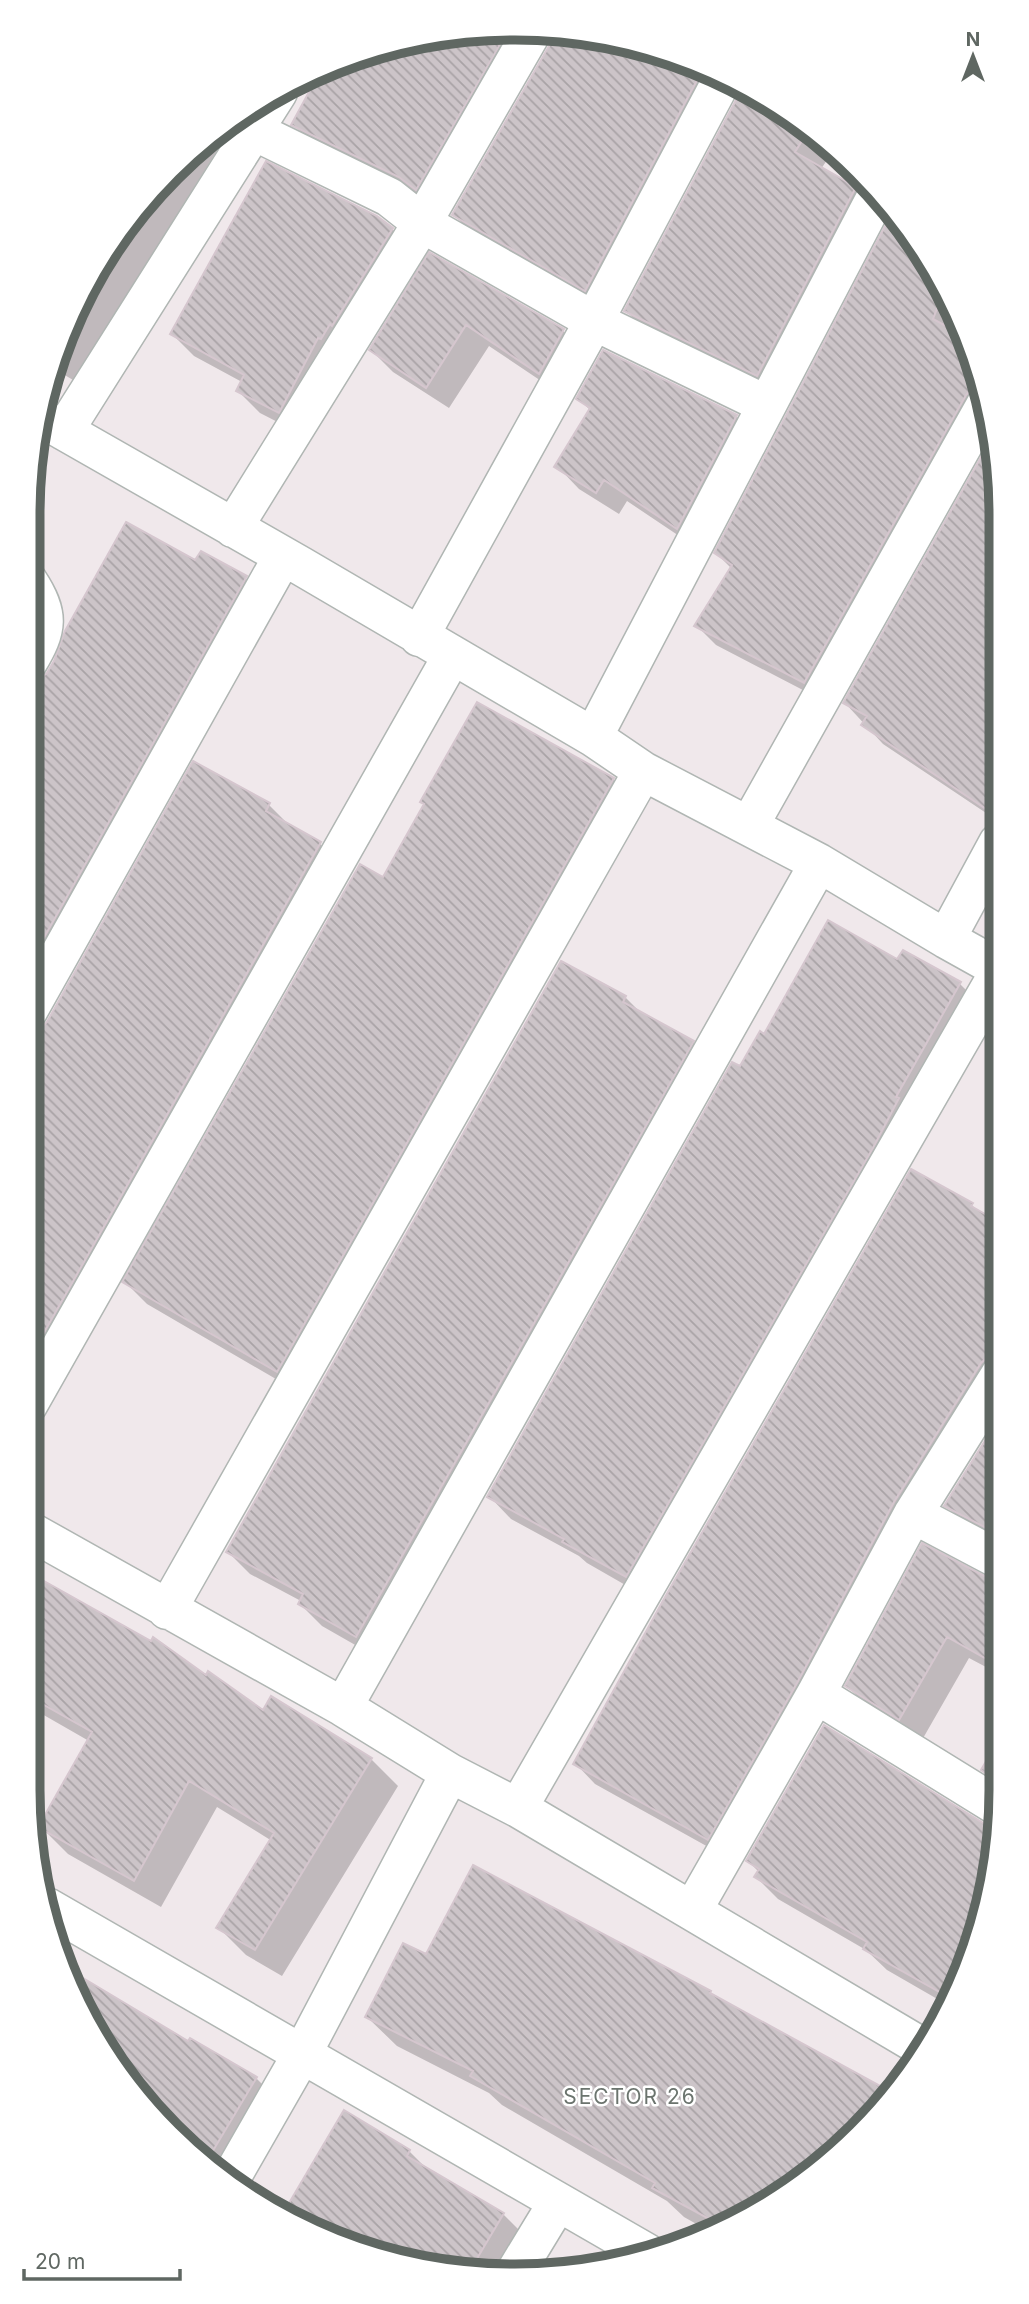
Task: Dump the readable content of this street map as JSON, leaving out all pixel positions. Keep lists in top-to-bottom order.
{
  "districts": ["SECTOR 26"],
  "scale_bar": "20 m",
  "north": "top"
}
